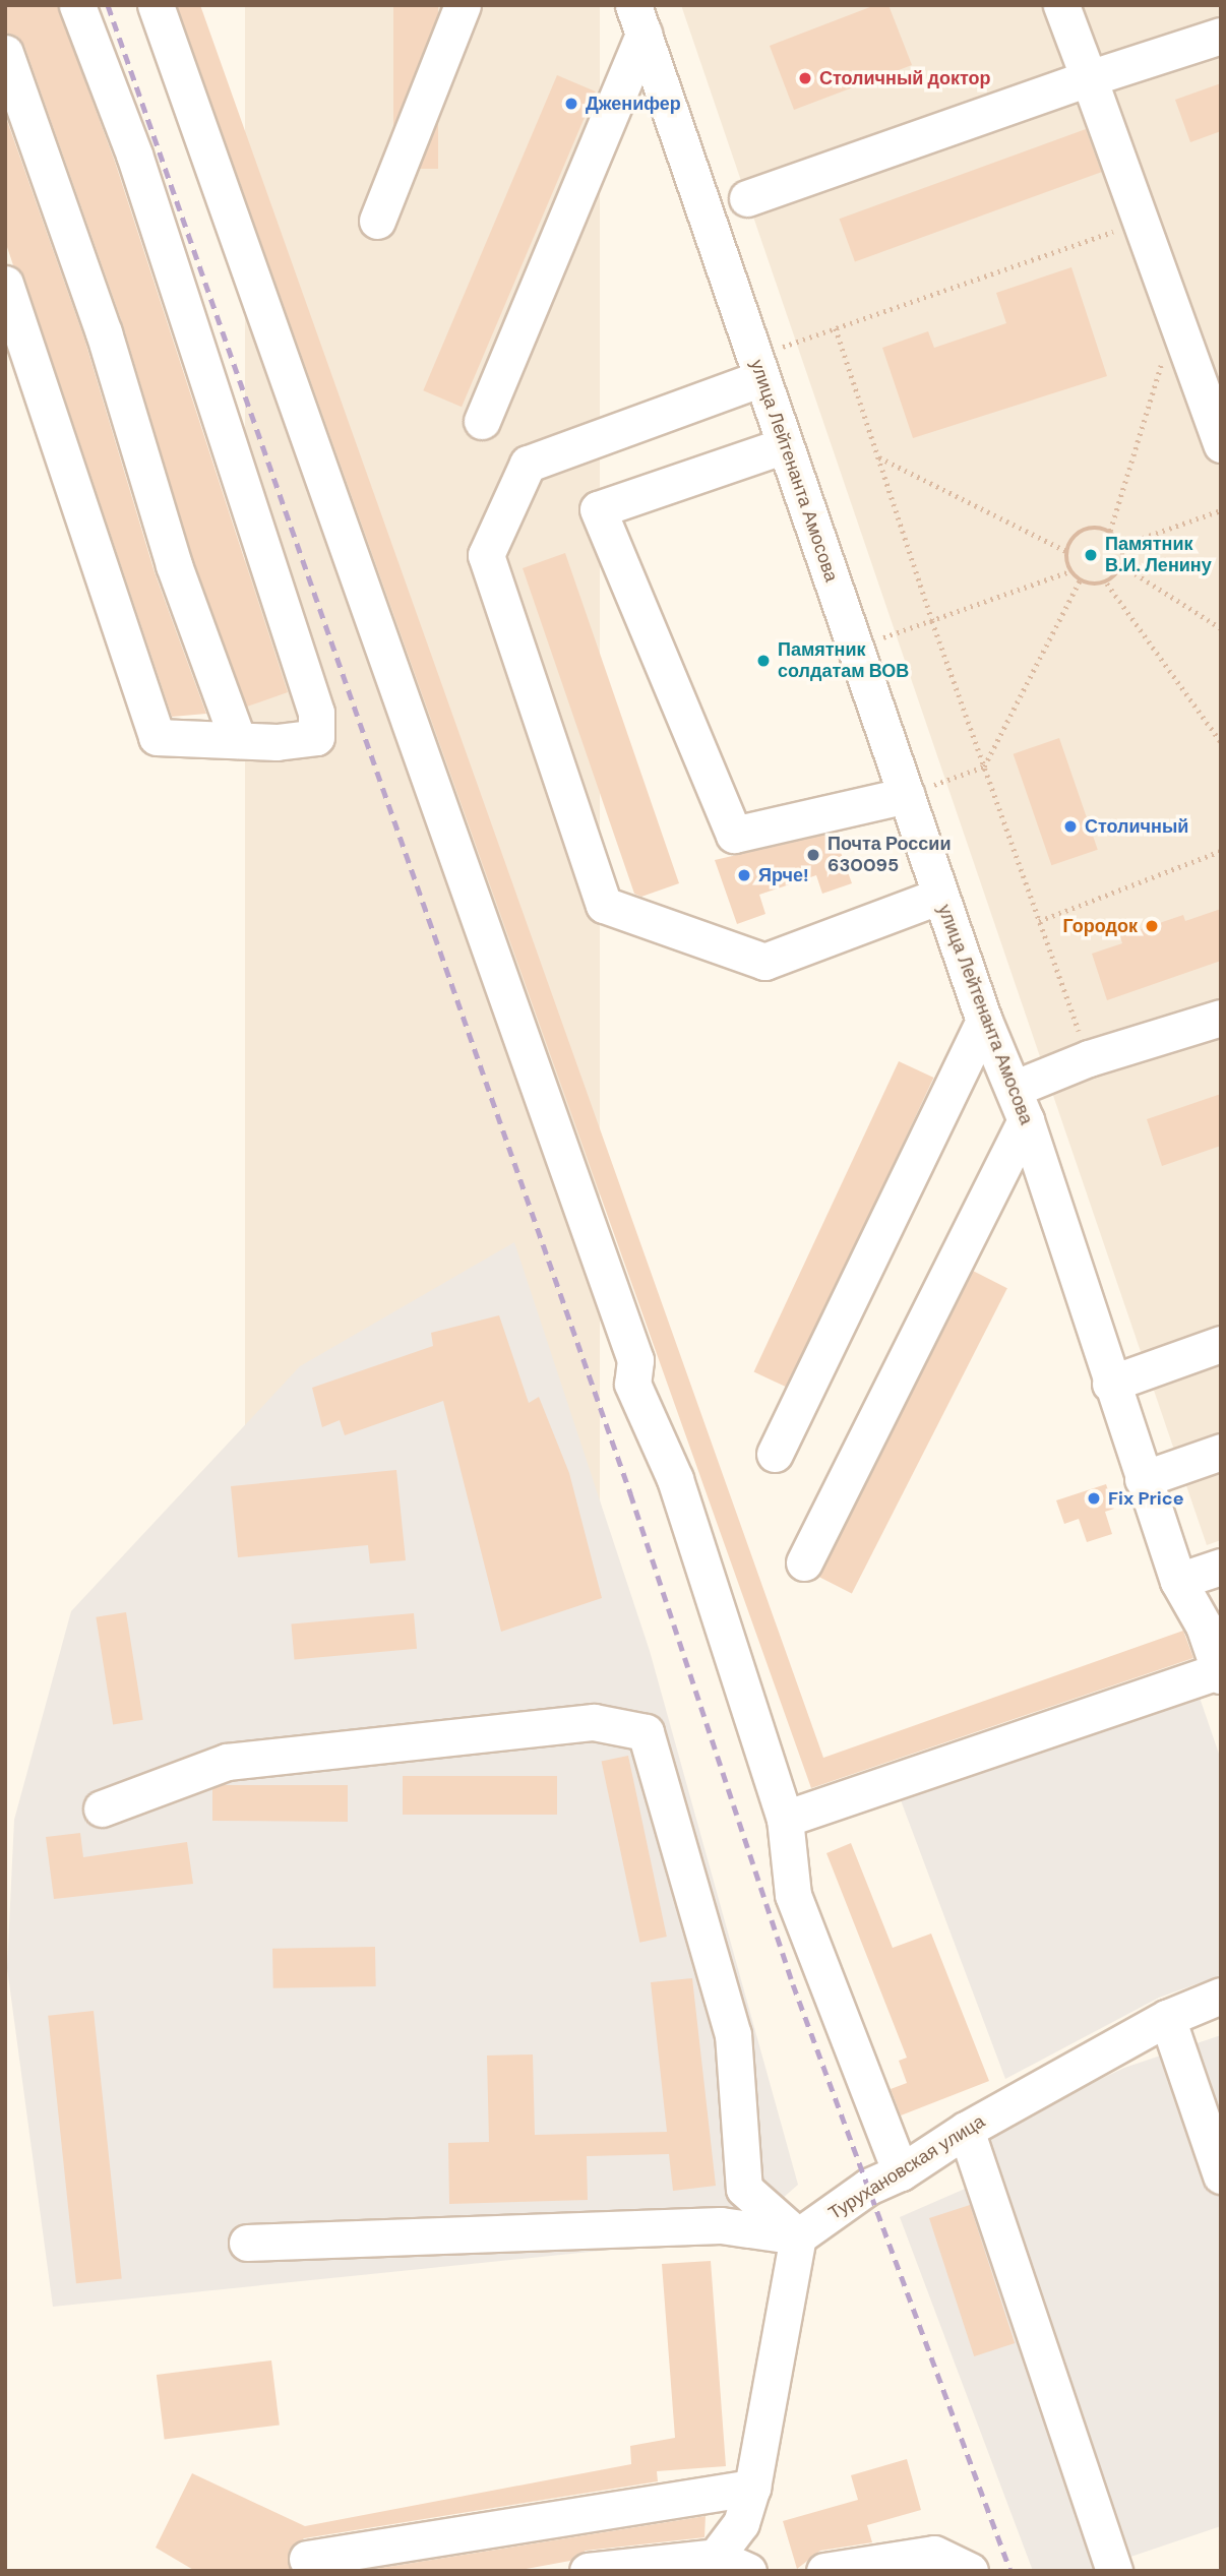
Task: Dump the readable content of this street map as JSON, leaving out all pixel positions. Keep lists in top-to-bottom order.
{
  "streets": {
    "street": ["улица Лейтенанта Амосова", "Турухановская улица"]
  },
  "places": [
    "Столичный доктор",
    "Дженифер",
    "Памятник В.И. Ленину",
    "Памятник солдатам ВОВ",
    "Столичный",
    "Почта России 630095",
    "Ярче!",
    "Городок",
    "Fix Price"
  ]
}
